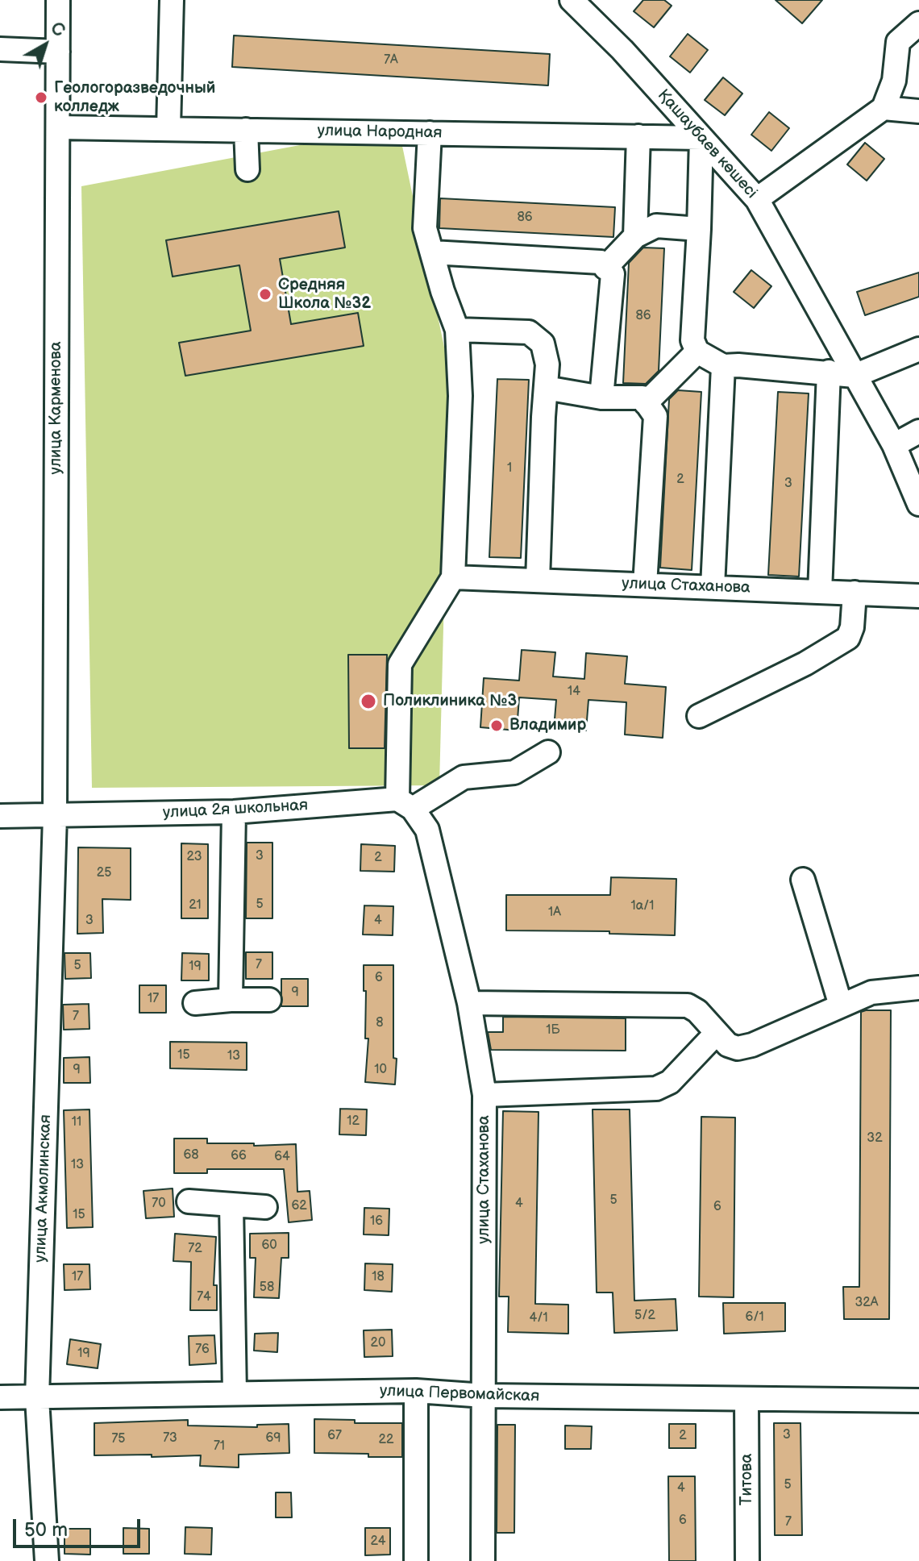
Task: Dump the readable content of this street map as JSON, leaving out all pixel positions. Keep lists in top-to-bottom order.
{
  "streets": {
    "street": [
      "улица Народная",
      "Қашаубаев көшесі",
      "улица Карменова",
      "улица Стаханова",
      "улица 2я школьная",
      "улица Акмолинская",
      "улица Первомайская",
      "Титова"
    ]
  },
  "crossings": [
    ["улица Народная", "Қашаубаев көшесі"],
    ["улица Народная", "улица Карменова"],
    ["улица Карменова", "улица 2я школьная"],
    ["улица Карменова", "улица Акмолинская"],
    ["улица Стаханова", "улица 2я школьная"],
    ["улица Стаханова", "улица Первомайская"],
    ["улица 2я школьная", "улица Акмолинская"],
    ["улица Акмолинская", "улица Первомайская"],
    ["улица Первомайская", "Титова"]
  ],
  "places": [
    "Геологоразведочный колледж",
    "Средняя Школа №32",
    "Поликлиника №3",
    "Владимир"
  ],
  "house_numbers": [
    "7А",
    "86",
    "86",
    "1",
    "2",
    "3",
    "14",
    "3",
    "23",
    "2",
    "25",
    "5",
    "21",
    "1а/1",
    "1А",
    "3",
    "4",
    "7",
    "5",
    "19",
    "6",
    "9",
    "17",
    "7",
    "8",
    "1Б",
    "15",
    "13",
    "9",
    "10",
    "12",
    "11",
    "32",
    "68",
    "66",
    "64",
    "13",
    "5",
    "70",
    "4",
    "62",
    "6",
    "15",
    "16",
    "60",
    "72",
    "17",
    "18",
    "58",
    "74",
    "32А",
    "5/2",
    "6/1",
    "4/1",
    "20",
    "76",
    "19",
    "3",
    "67",
    "2",
    "73",
    "69",
    "75",
    "22",
    "71",
    "5",
    "4",
    "6",
    "7",
    "24"
  ],
  "scale_bar": "50 m",
  "north": "top right"
}
